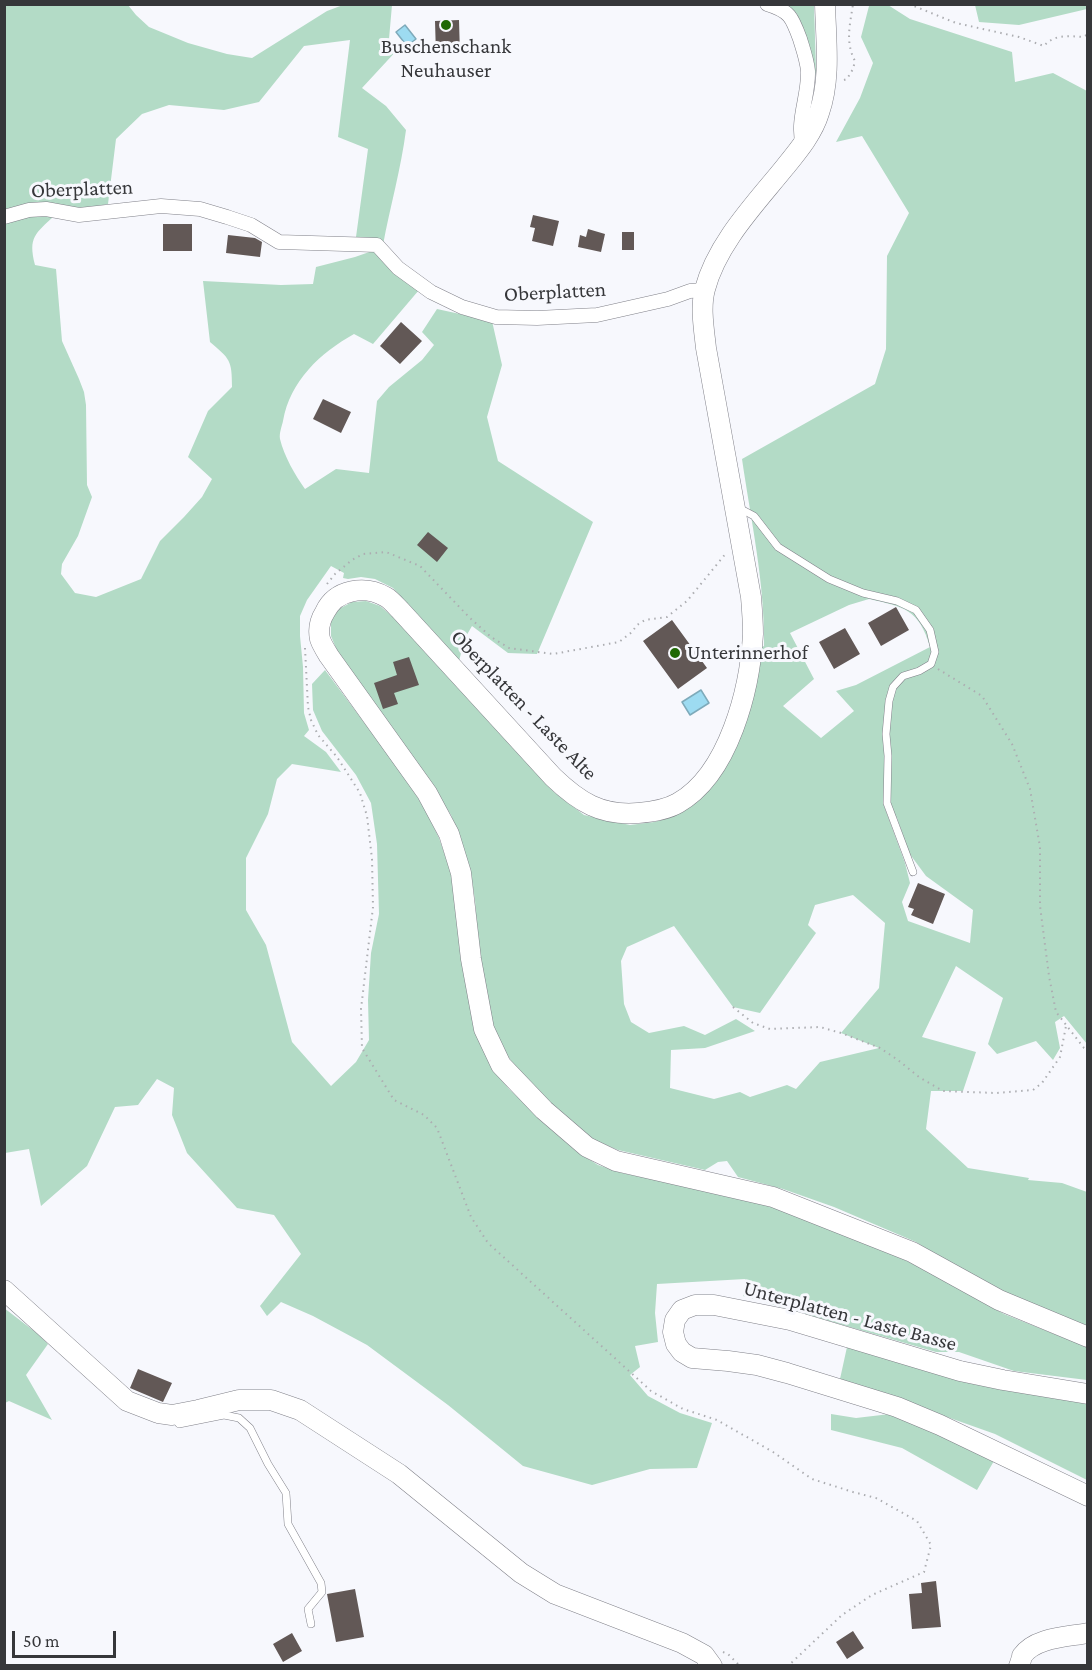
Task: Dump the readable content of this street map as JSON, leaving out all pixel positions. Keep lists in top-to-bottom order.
{
  "streets": {
    "main road": ["Oberplatten - Laste Alte", "Unterplatten - Laste Basse"],
    "street": ["Oberplatten"]
  },
  "crossings": [
    ["Oberplatten", "Oberplatten - Laste Alte"]
  ],
  "places": ["Buschenschank Neuhauser", "Unterinnerhof"],
  "scale_bar": "50 m"
}
